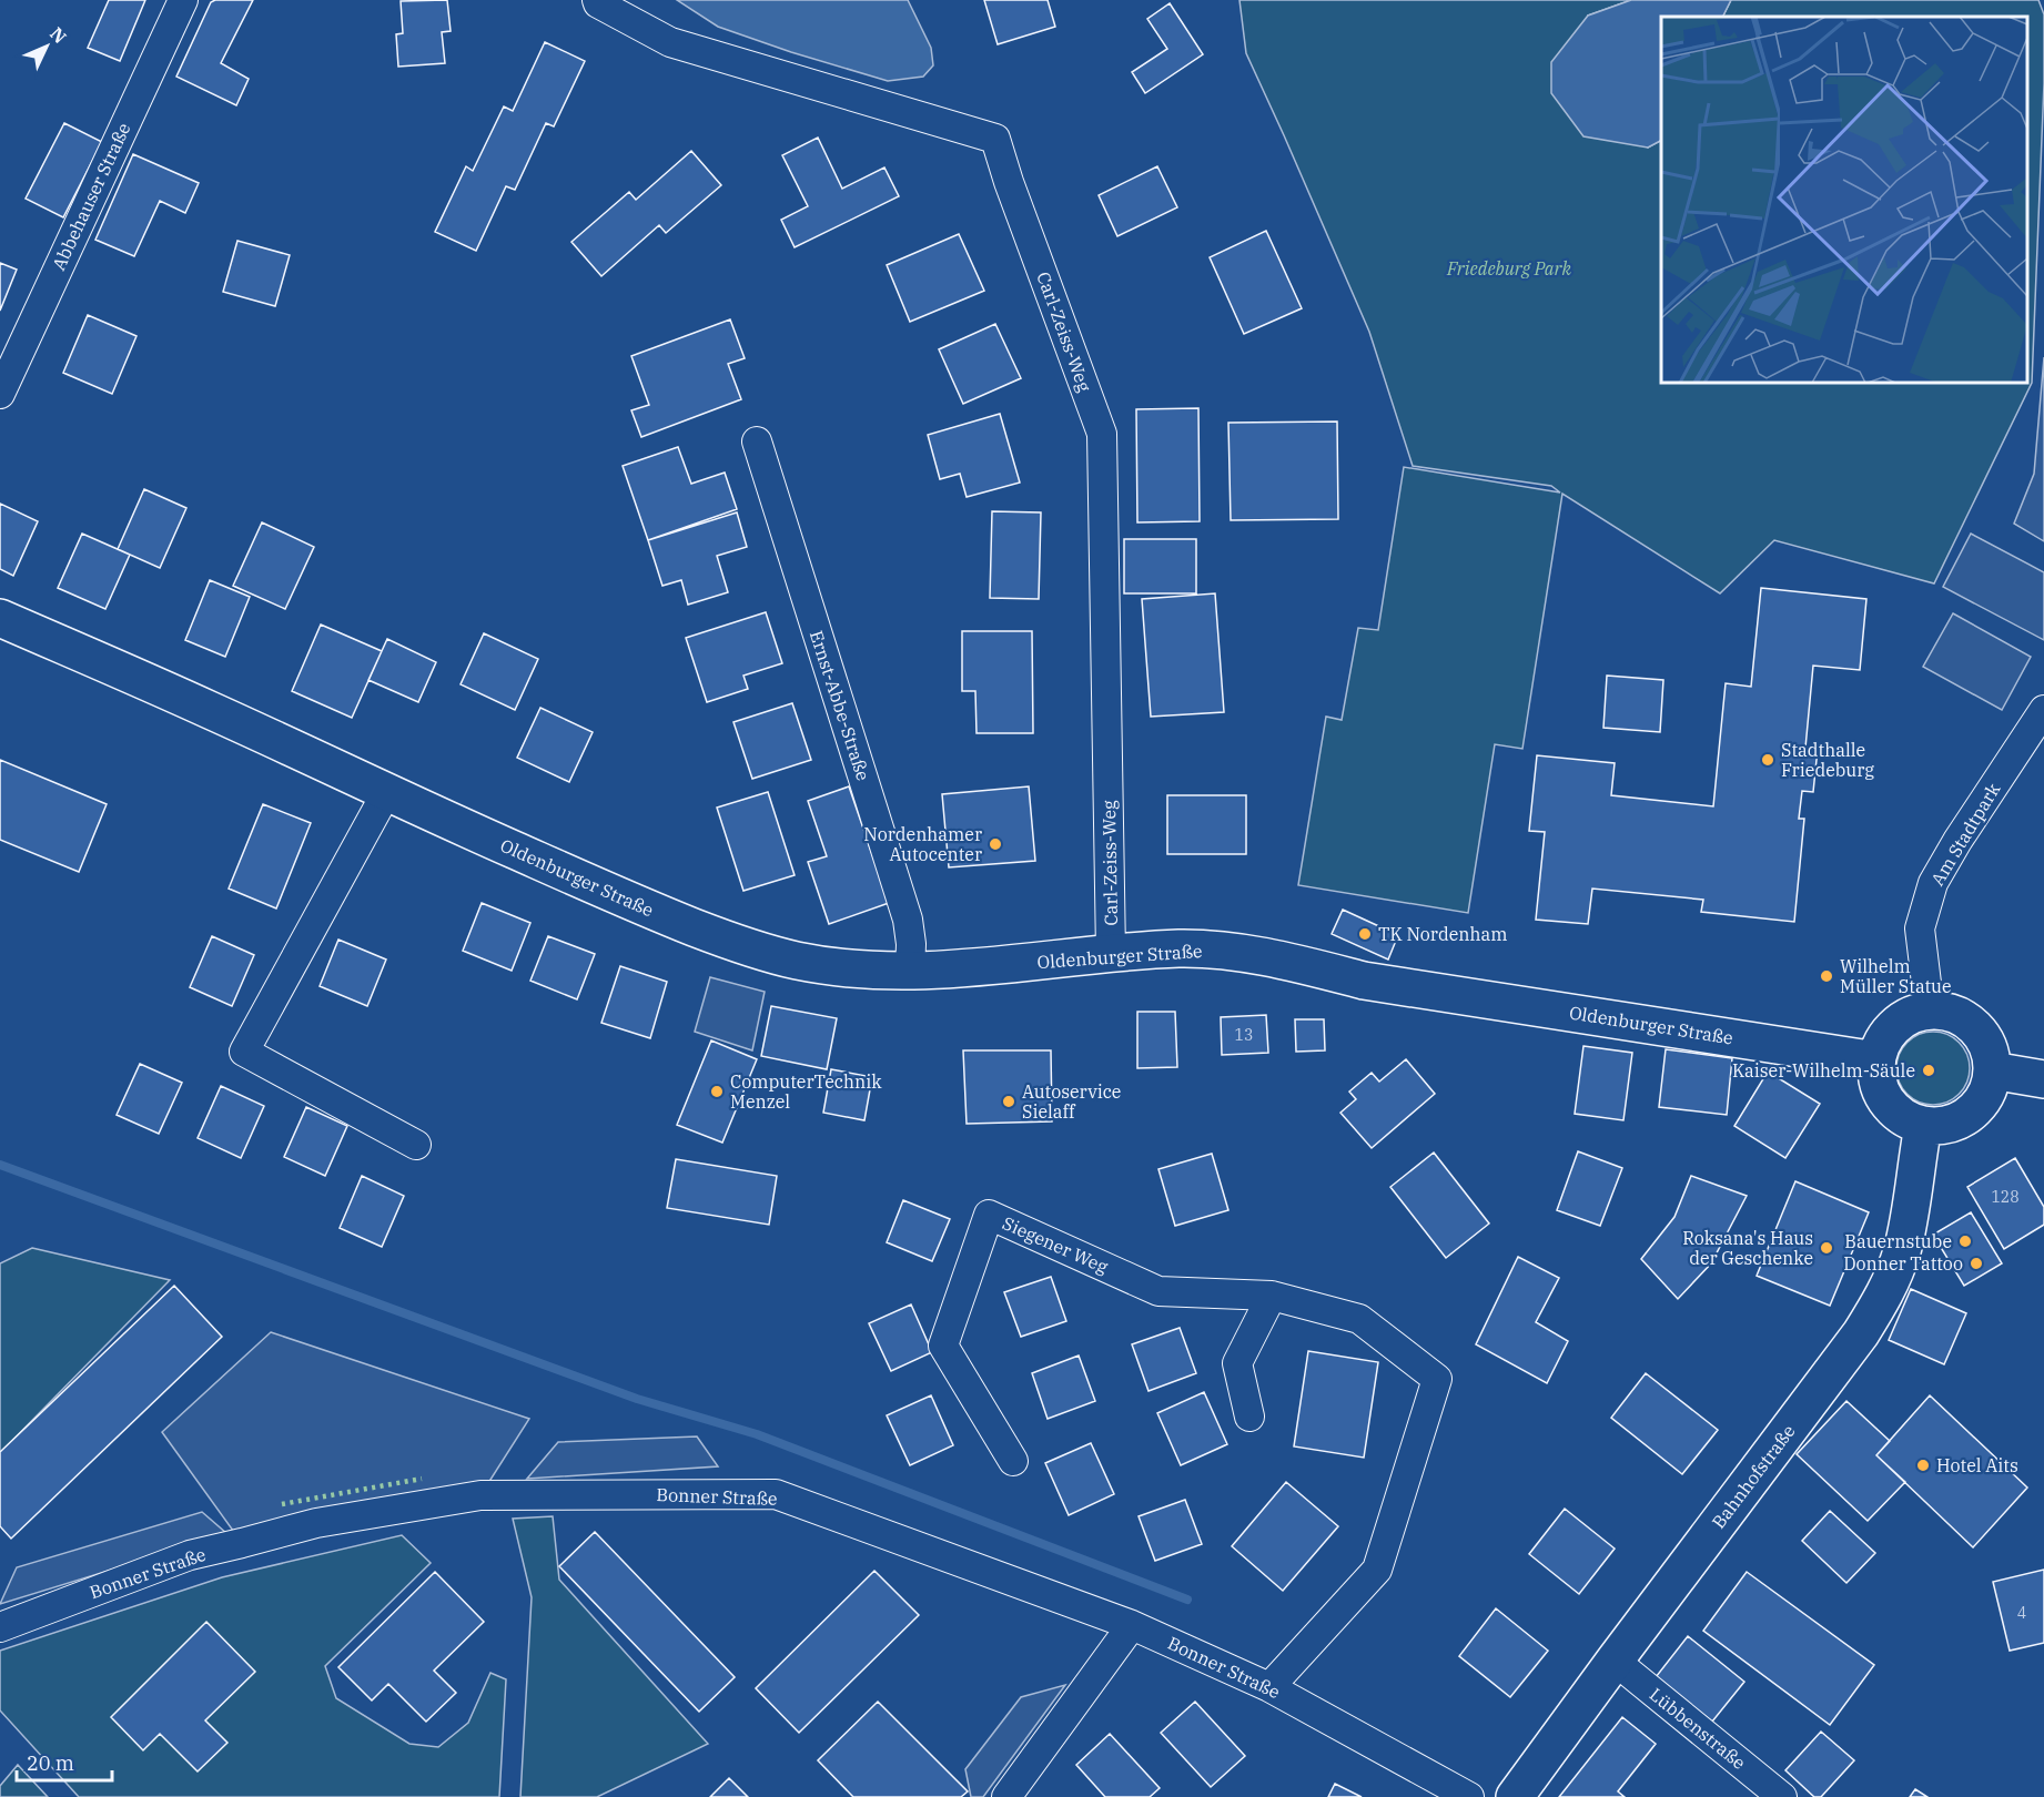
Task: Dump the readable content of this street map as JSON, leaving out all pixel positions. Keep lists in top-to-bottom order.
{
  "streets": {
    "street": [
      "Abbehauser Straße",
      "Carl-Zeiss-Weg",
      "Ernst-Abbe-Straße",
      "Am Stadtpark",
      "Oldenburger Straße",
      "Siegener Weg",
      "Bahnhofstraße",
      "Bonner Straße",
      "Lübbenstraße"
    ]
  },
  "crossings": [
    ["Carl-Zeiss-Weg", "Oldenburger Straße"],
    ["Ernst-Abbe-Straße", "Oldenburger Straße"],
    ["Am Stadtpark", "Oldenburger Straße"],
    ["Am Stadtpark", "Bahnhofstraße"],
    ["Oldenburger Straße", "Bahnhofstraße"],
    ["Siegener Weg", "Bonner Straße"],
    ["Bahnhofstraße", "Lübbenstraße"]
  ],
  "parks": ["Friedeburg Park"],
  "places": [
    "Stadthalle Friedeburg",
    "Nordenhamer Autocenter",
    "TK Nordenham",
    "Wilhelm Müller Statue",
    "Kaiser-Wilhelm-Säule",
    "ComputerTechnik Menzel",
    "Autoservice Sielaff",
    "Bauernstube",
    "Roksana's Haus der Geschenke",
    "Donner Tattoo",
    "Hotel Aits"
  ],
  "house_numbers": ["13", "128", "4"],
  "scale_bar": "20 m",
  "north": "top right"
}
